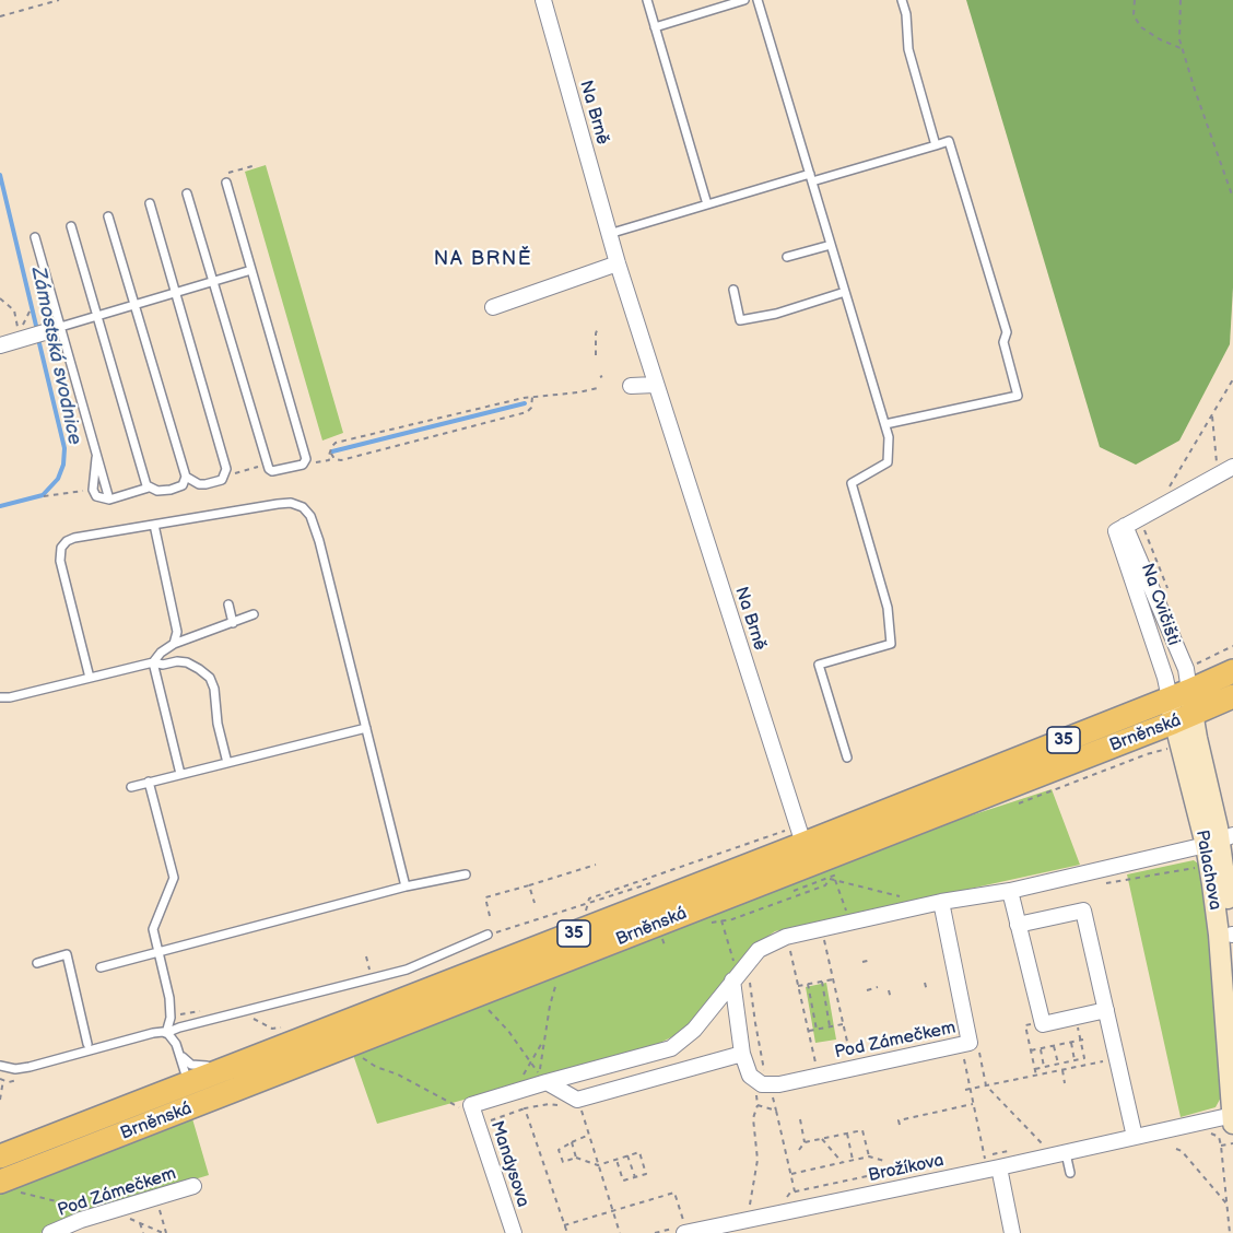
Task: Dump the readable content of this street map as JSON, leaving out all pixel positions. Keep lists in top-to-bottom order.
{
  "streets": {
    "main road": ["Brněnská", "35"],
    "street": [
      "Na Brně",
      "Na Cvičišti",
      "Palachova",
      "Pod Zámečkem",
      "Mandysova",
      "Brožíkova"
    ]
  },
  "crossings": [
    ["Na Brně", "Brněnská"],
    ["Na Cvičišti", "Brněnská"],
    ["Na Cvičišti", "35"],
    ["Na Cvičišti", "Palachova"],
    ["Brněnská", "35"],
    ["Brněnská", "Palachova"],
    ["35", "Palachova"],
    ["Palachova", "Brožíkova"]
  ],
  "districts": ["NA BRNĚ"],
  "water": ["Zámostská svodnice"]
}
